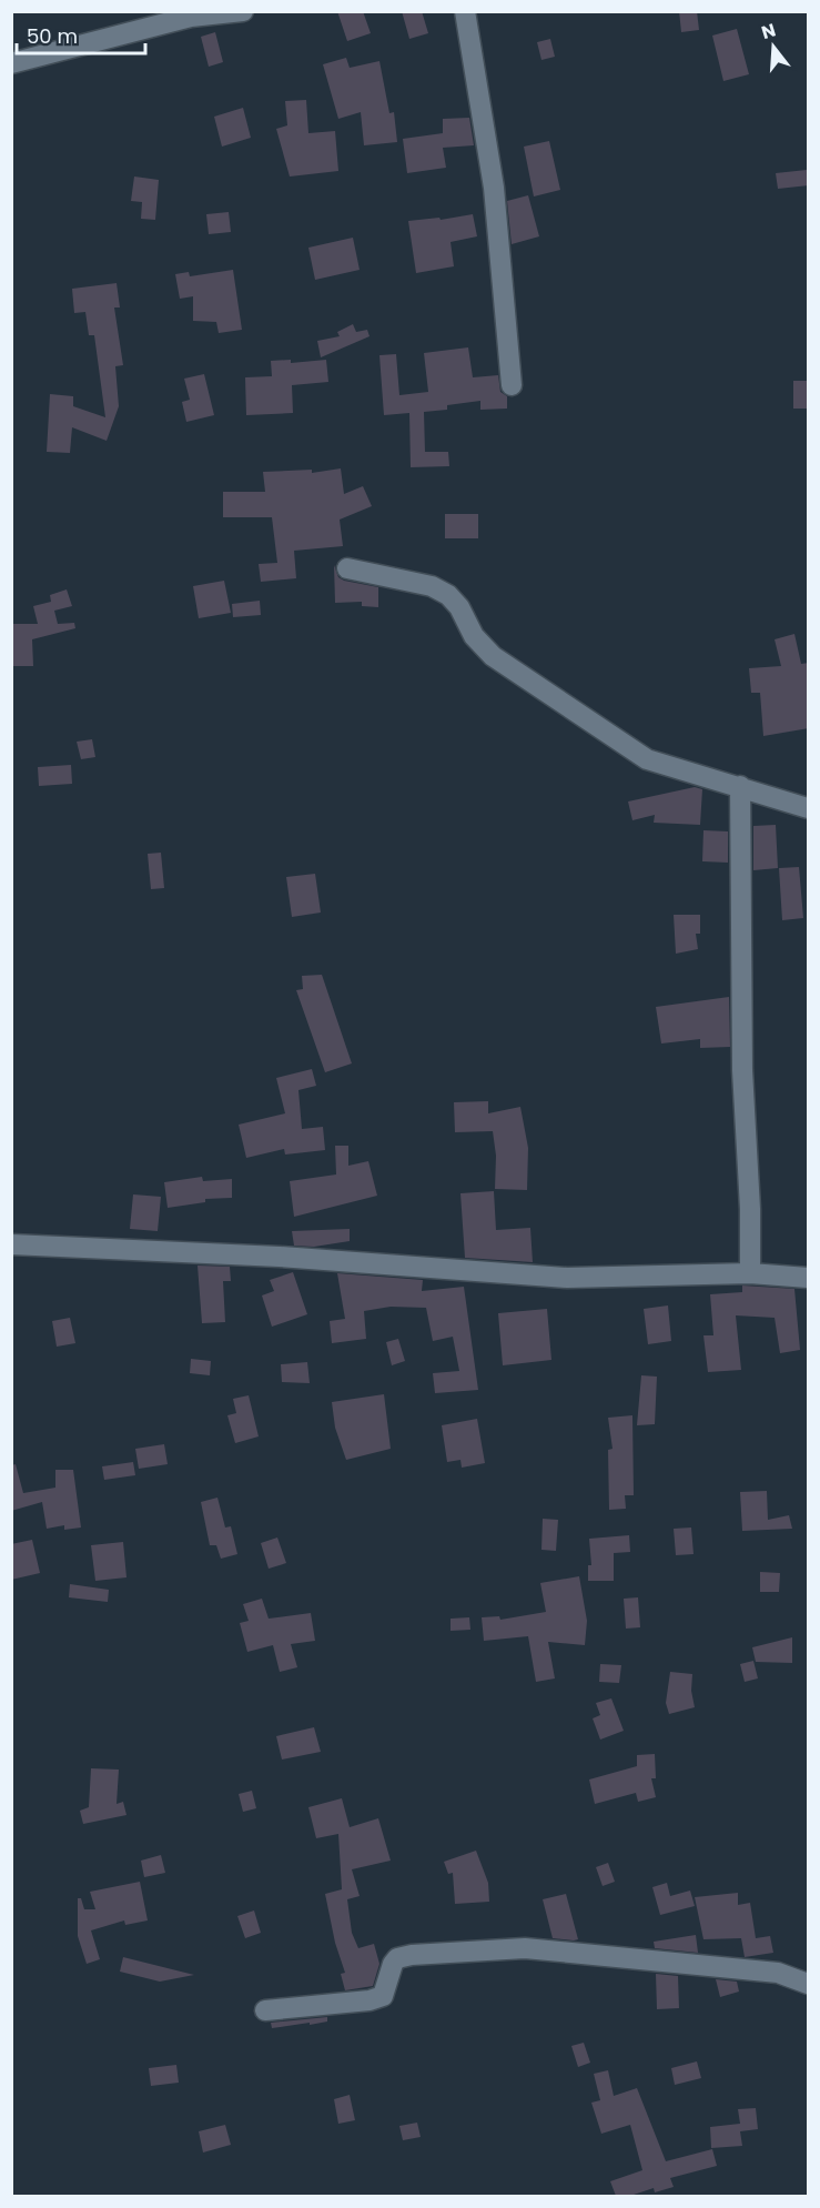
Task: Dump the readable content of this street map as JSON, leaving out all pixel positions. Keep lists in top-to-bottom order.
{
  "scale_bar": "50 m",
  "north": "top"
}
